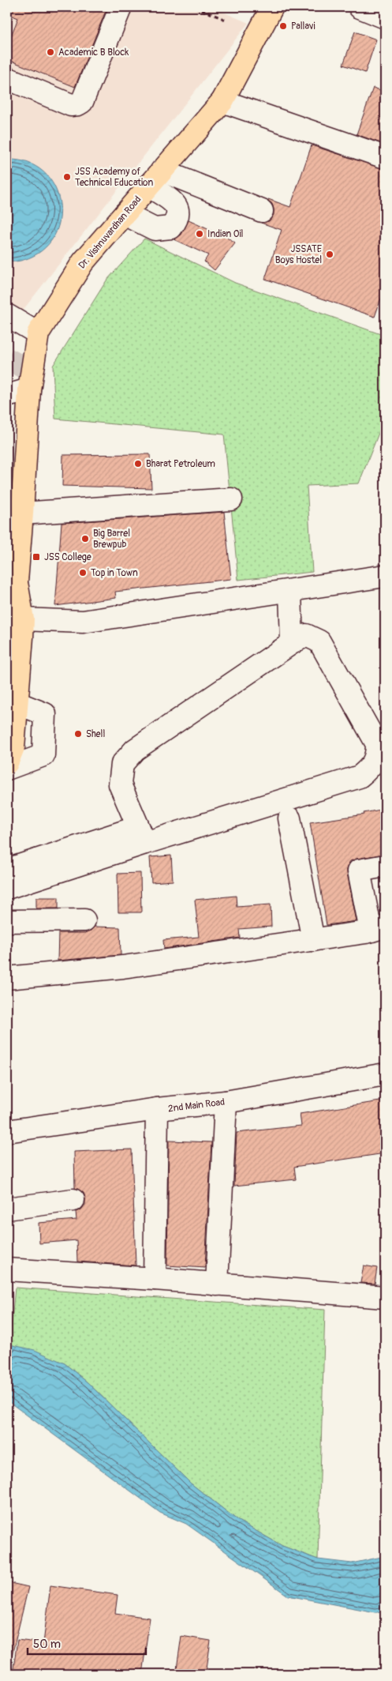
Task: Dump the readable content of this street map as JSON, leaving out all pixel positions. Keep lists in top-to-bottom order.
{
  "streets": {
    "main road": ["Dr. Vishnuvardhan Road"],
    "street": ["2nd Main Road"]
  },
  "places": {
    "other": [
      "Pallavi",
      "Academic B Block",
      "JSS Academy of Technical Education",
      "Indian Oil",
      "JSSATE Boys Hostel",
      "Bharat Petroleum",
      "Big Barrel Brewpub",
      "Top in Town",
      "Shell"
    ],
    "transit": ["JSS College"]
  },
  "scale_bar": "50 m"
}
